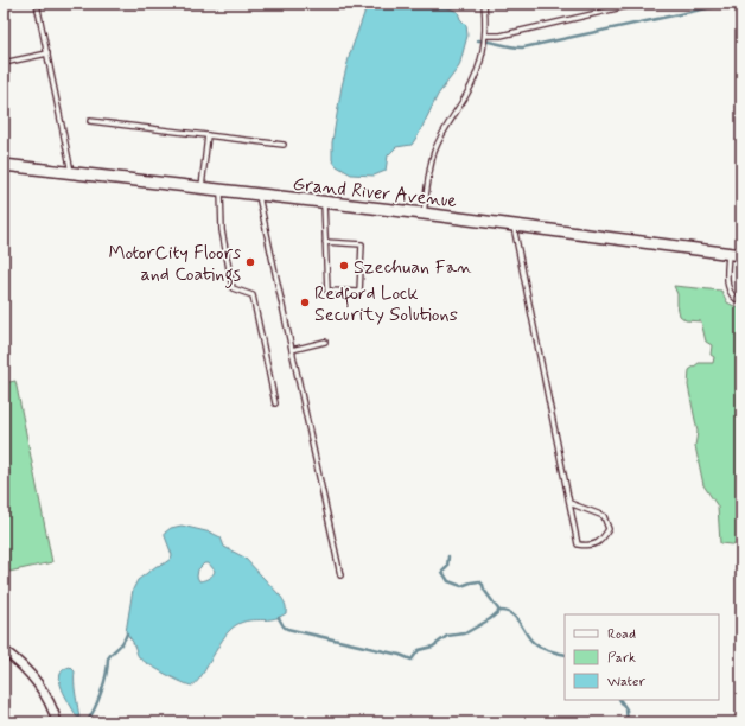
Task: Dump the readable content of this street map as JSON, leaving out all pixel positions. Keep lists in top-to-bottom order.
{
  "streets": {
    "main road": ["Grand River Avenue"]
  },
  "places": ["MotorCity Floors and Coatings", "Szechuan Fan", "Redford Lock Security Solutions"],
  "legend": ["Road", "Park", "Water"]
}
